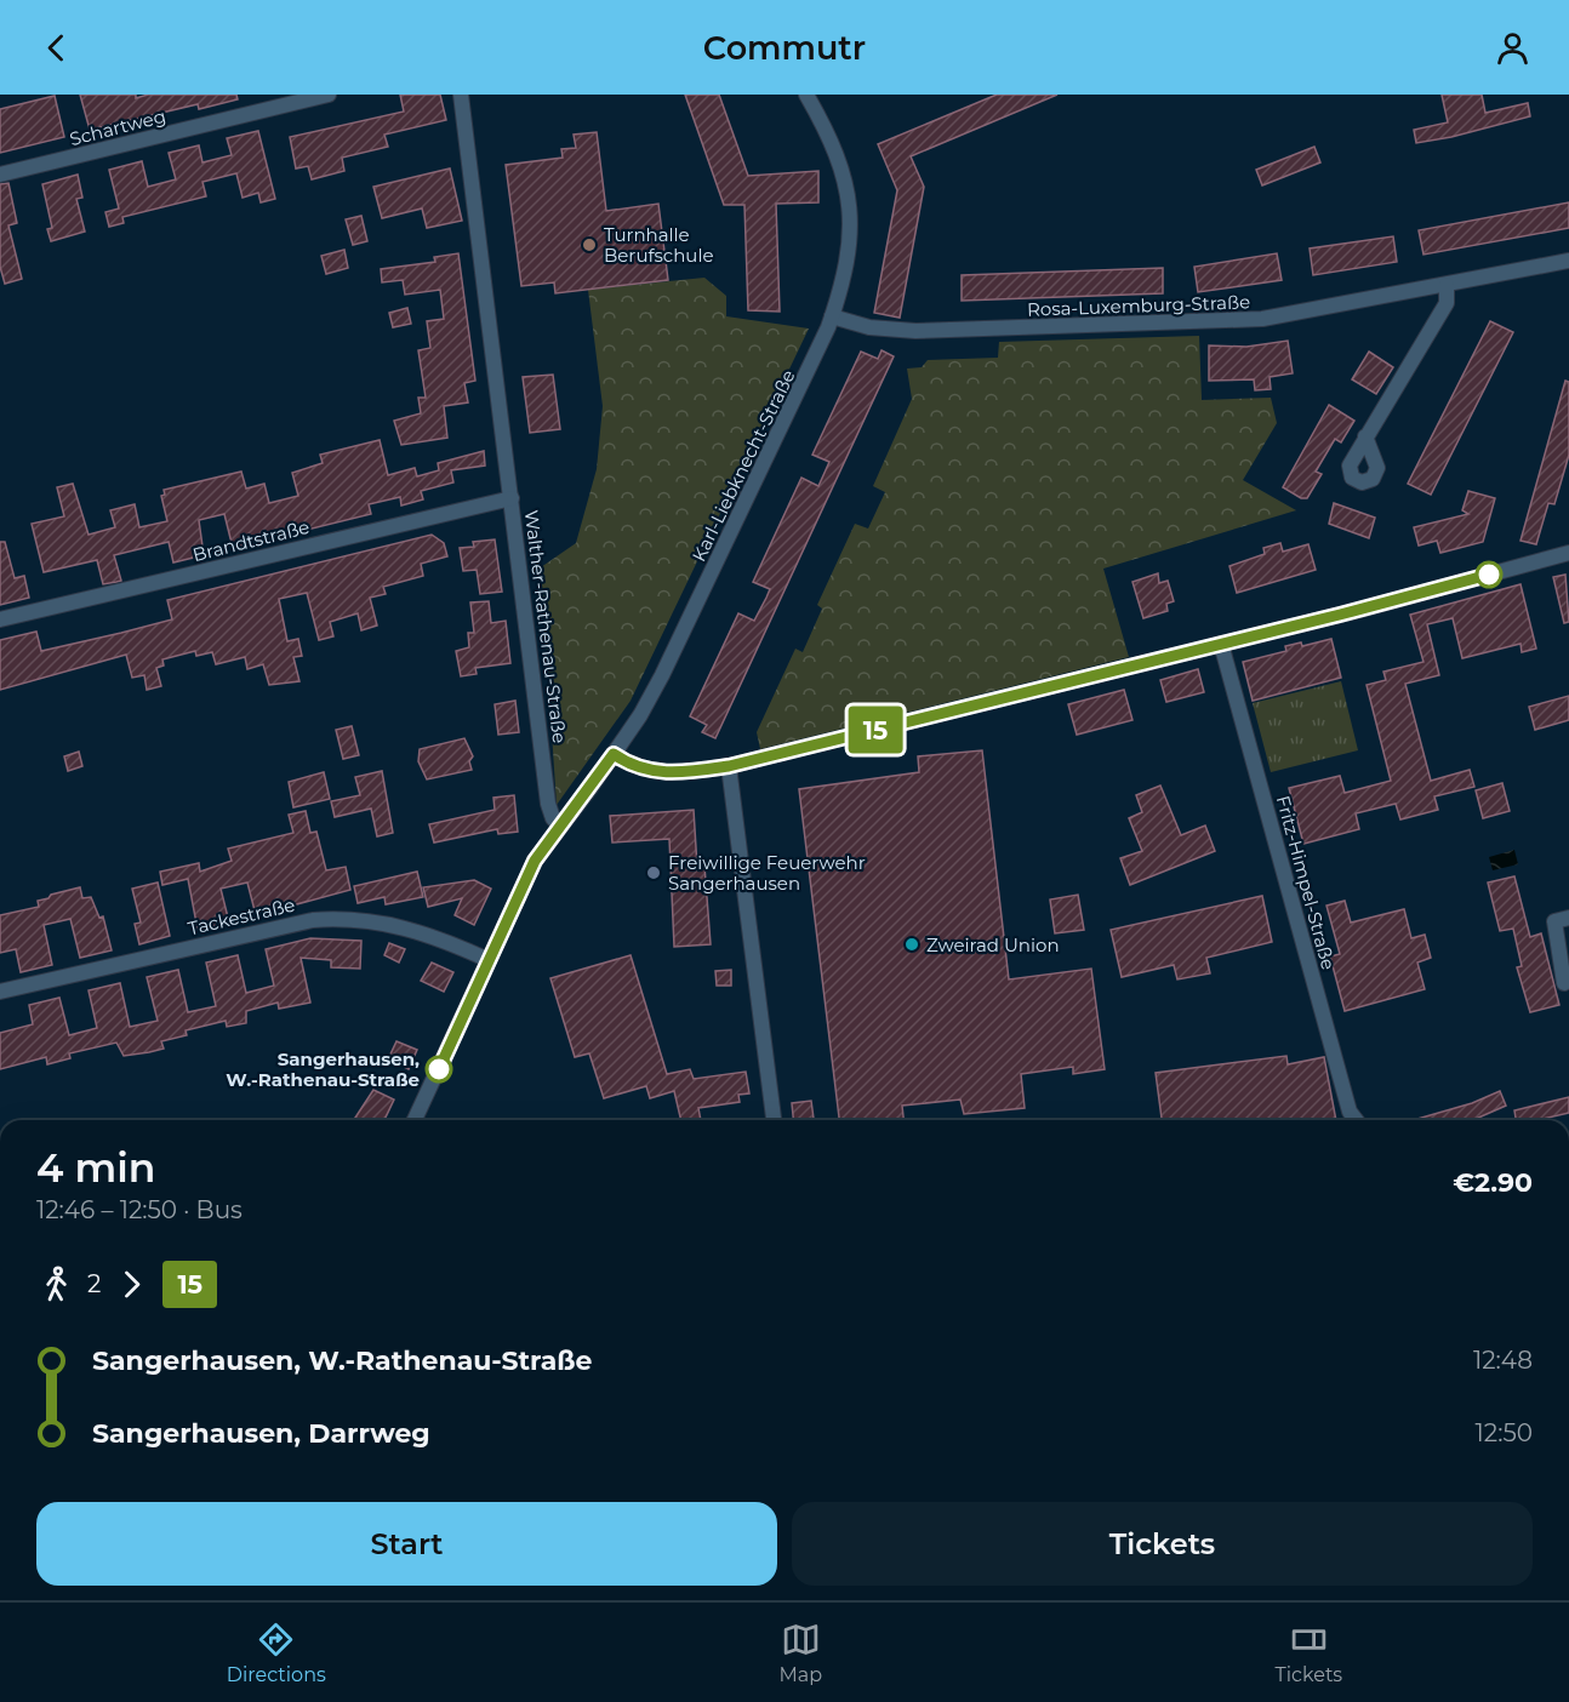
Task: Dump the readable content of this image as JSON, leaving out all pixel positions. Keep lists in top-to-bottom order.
{
  "streets": {
    "street": [
      "Schartweg",
      "Rosa-Luxemburg-Straße",
      "Karl-Liebknecht-Straße",
      "Brandtstraße",
      "Walther-Rathenau-Straße",
      "Fritz-Himpel-Straße",
      "Tackestraße"
    ]
  },
  "crossings": [
    ["Rosa-Luxemburg-Straße", "Karl-Liebknecht-Straße"],
    ["Karl-Liebknecht-Straße", "Walther-Rathenau-Straße"],
    ["Brandtstraße", "Walther-Rathenau-Straße"]
  ],
  "places": [
    "Turnhalle Berufschule",
    "Freiwillige Feuerwehr Sangerhausen",
    "Zweirad Union",
    "Sangerhausen, W.-Rathenau-Straße"
  ],
  "lines": ["bus line 15"],
  "page": {
    "header": "Commutr",
    "on_map": "15",
    "heading": ["4 min", "12:46 – 12:50 · Bus", "€2.90"],
    "legs": ["2", "15"],
    "list": [
      {
        "name": "Sangerhausen, W.-Rathenau-Straße",
        "value": "12:48"
      },
      {
        "name": "Sangerhausen, Darrweg",
        "value": "12:50"
      }
    ],
    "buttons": ["Start", "Tickets"],
    "tabs": ["Directions", "Map", "Tickets"]
  }
}
